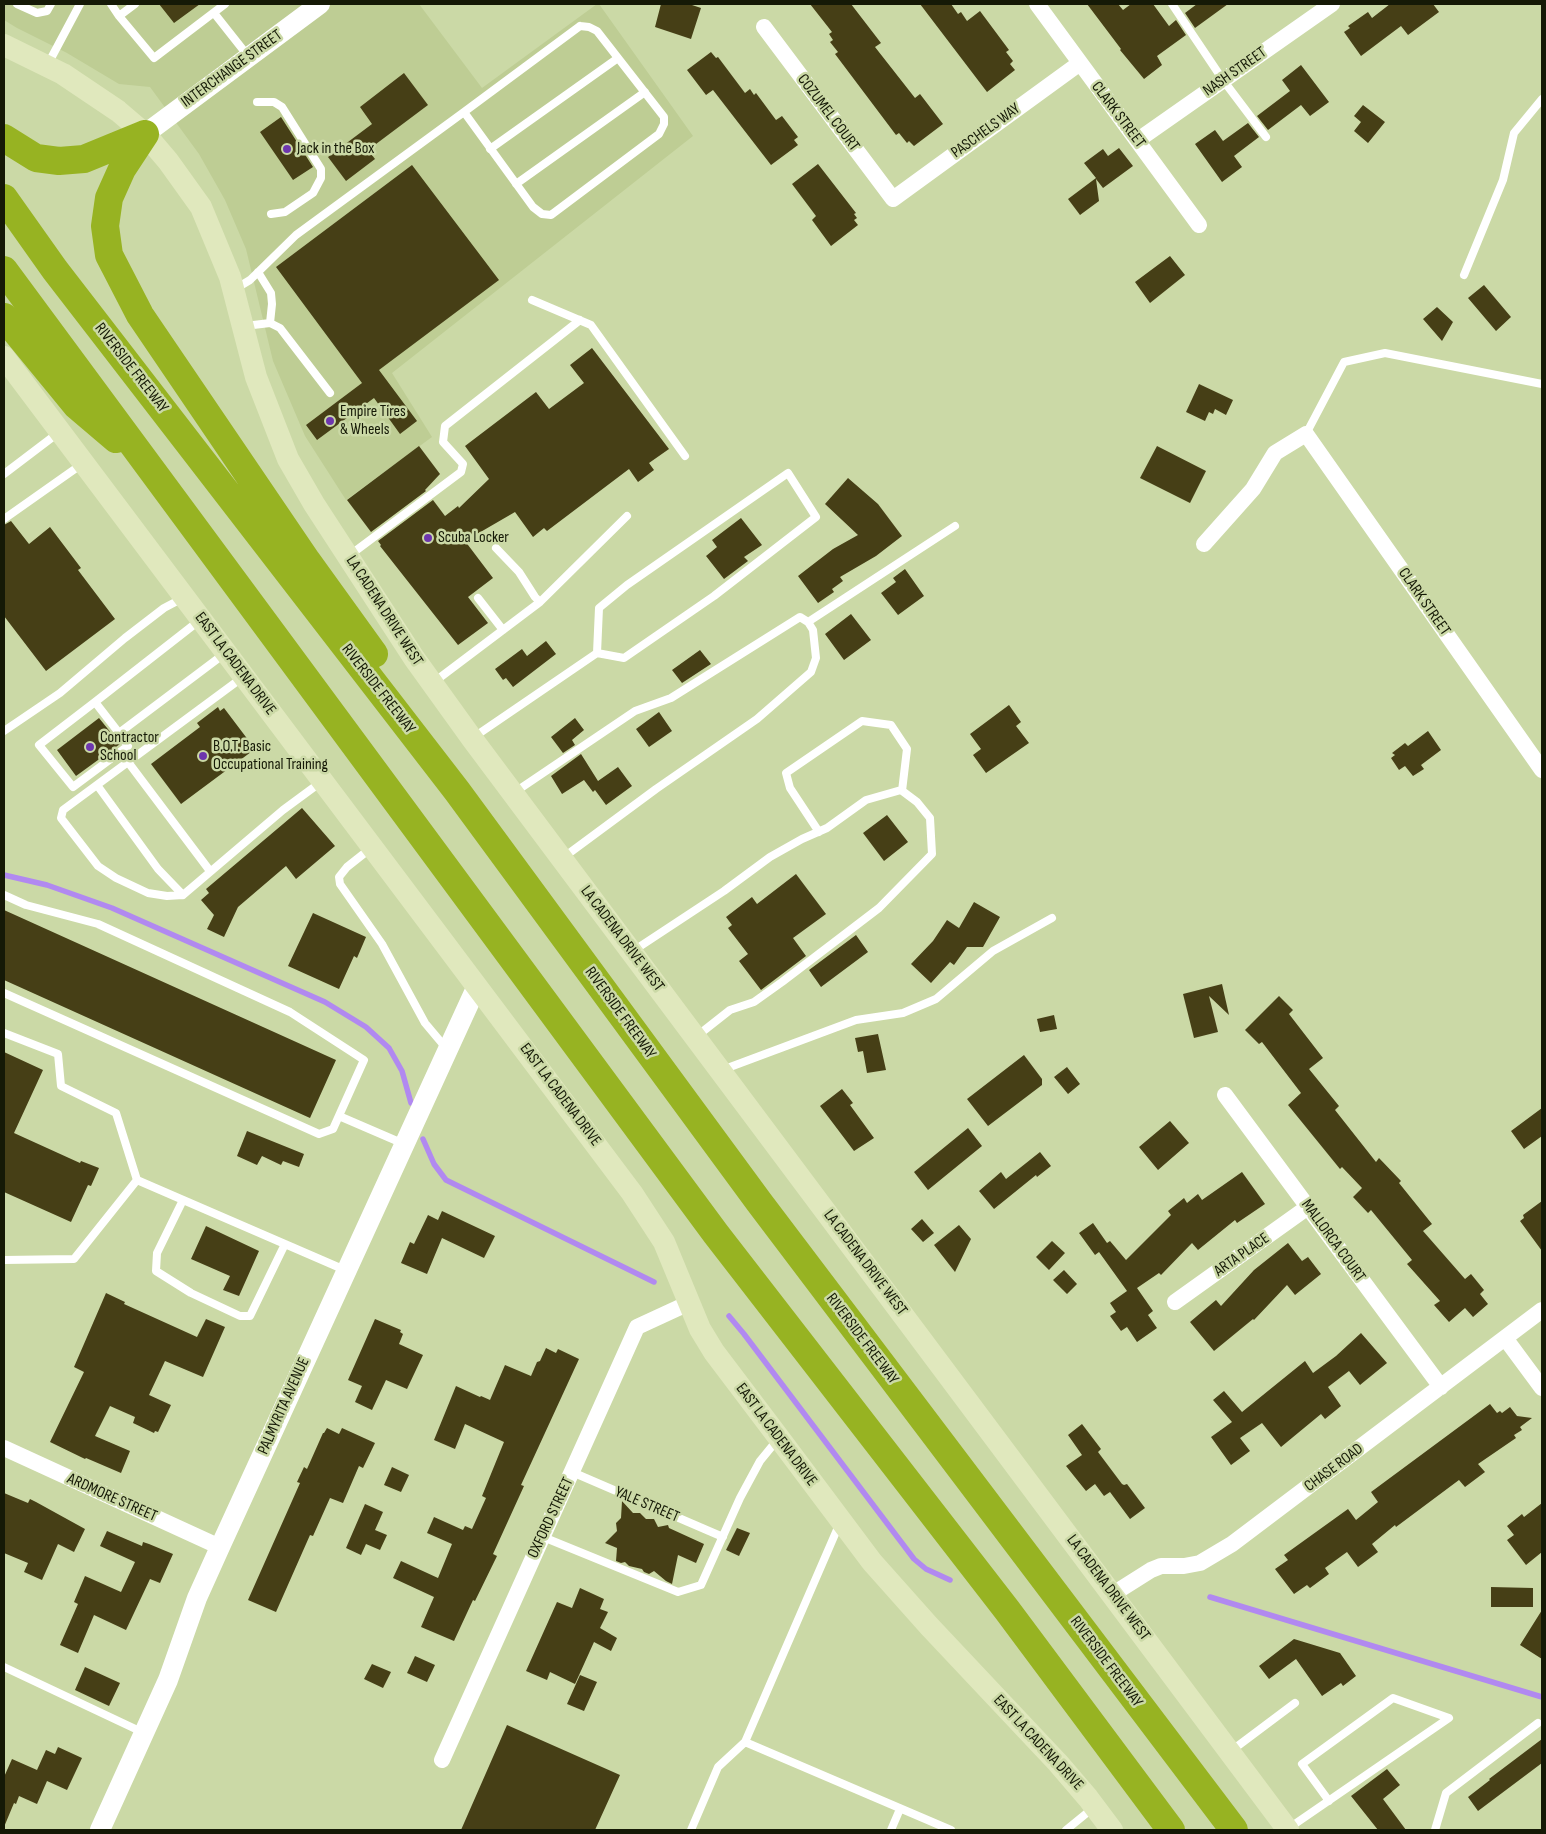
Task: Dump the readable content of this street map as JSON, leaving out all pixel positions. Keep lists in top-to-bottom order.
{
  "streets": {
    "highway": ["RIVERSIDE FREEWAY"],
    "main road": ["LA CADENA DRIVE WEST", "EAST LA CADENA DRIVE"],
    "street": [
      "INTERCHANGE STREET",
      "NASH STREET",
      "COZUMEL COURT",
      "CLARK STREET",
      "PASCHELS WAY",
      "MALLORCA COURT",
      "ARTA PLACE",
      "PALMYRITA AVENUE",
      "CHASE ROAD",
      "ARDMORE STREET",
      "OXFORD STREET"
    ],
    "lane": ["YALE STREET"]
  },
  "crossings": [
    ["INTERCHANGE STREET", "LA CADENA DRIVE WEST"],
    ["NASH STREET", "CLARK STREET"],
    ["COZUMEL COURT", "PASCHELS WAY"],
    ["CLARK STREET", "PASCHELS WAY"],
    ["LA CADENA DRIVE WEST", "CHASE ROAD"],
    ["EAST LA CADENA DRIVE", "PALMYRITA AVENUE"],
    ["EAST LA CADENA DRIVE", "OXFORD STREET"],
    ["MALLORCA COURT", "ARTA PLACE"],
    ["MALLORCA COURT", "CHASE ROAD"],
    ["PALMYRITA AVENUE", "ARDMORE STREET"],
    ["YALE STREET", "OXFORD STREET"]
  ],
  "places": [
    "Jack in the Box",
    "Empire Tires & Wheels",
    "Scuba Locker",
    "Contractor School",
    "B.O.T. Basic Occupational Training"
  ]
}
